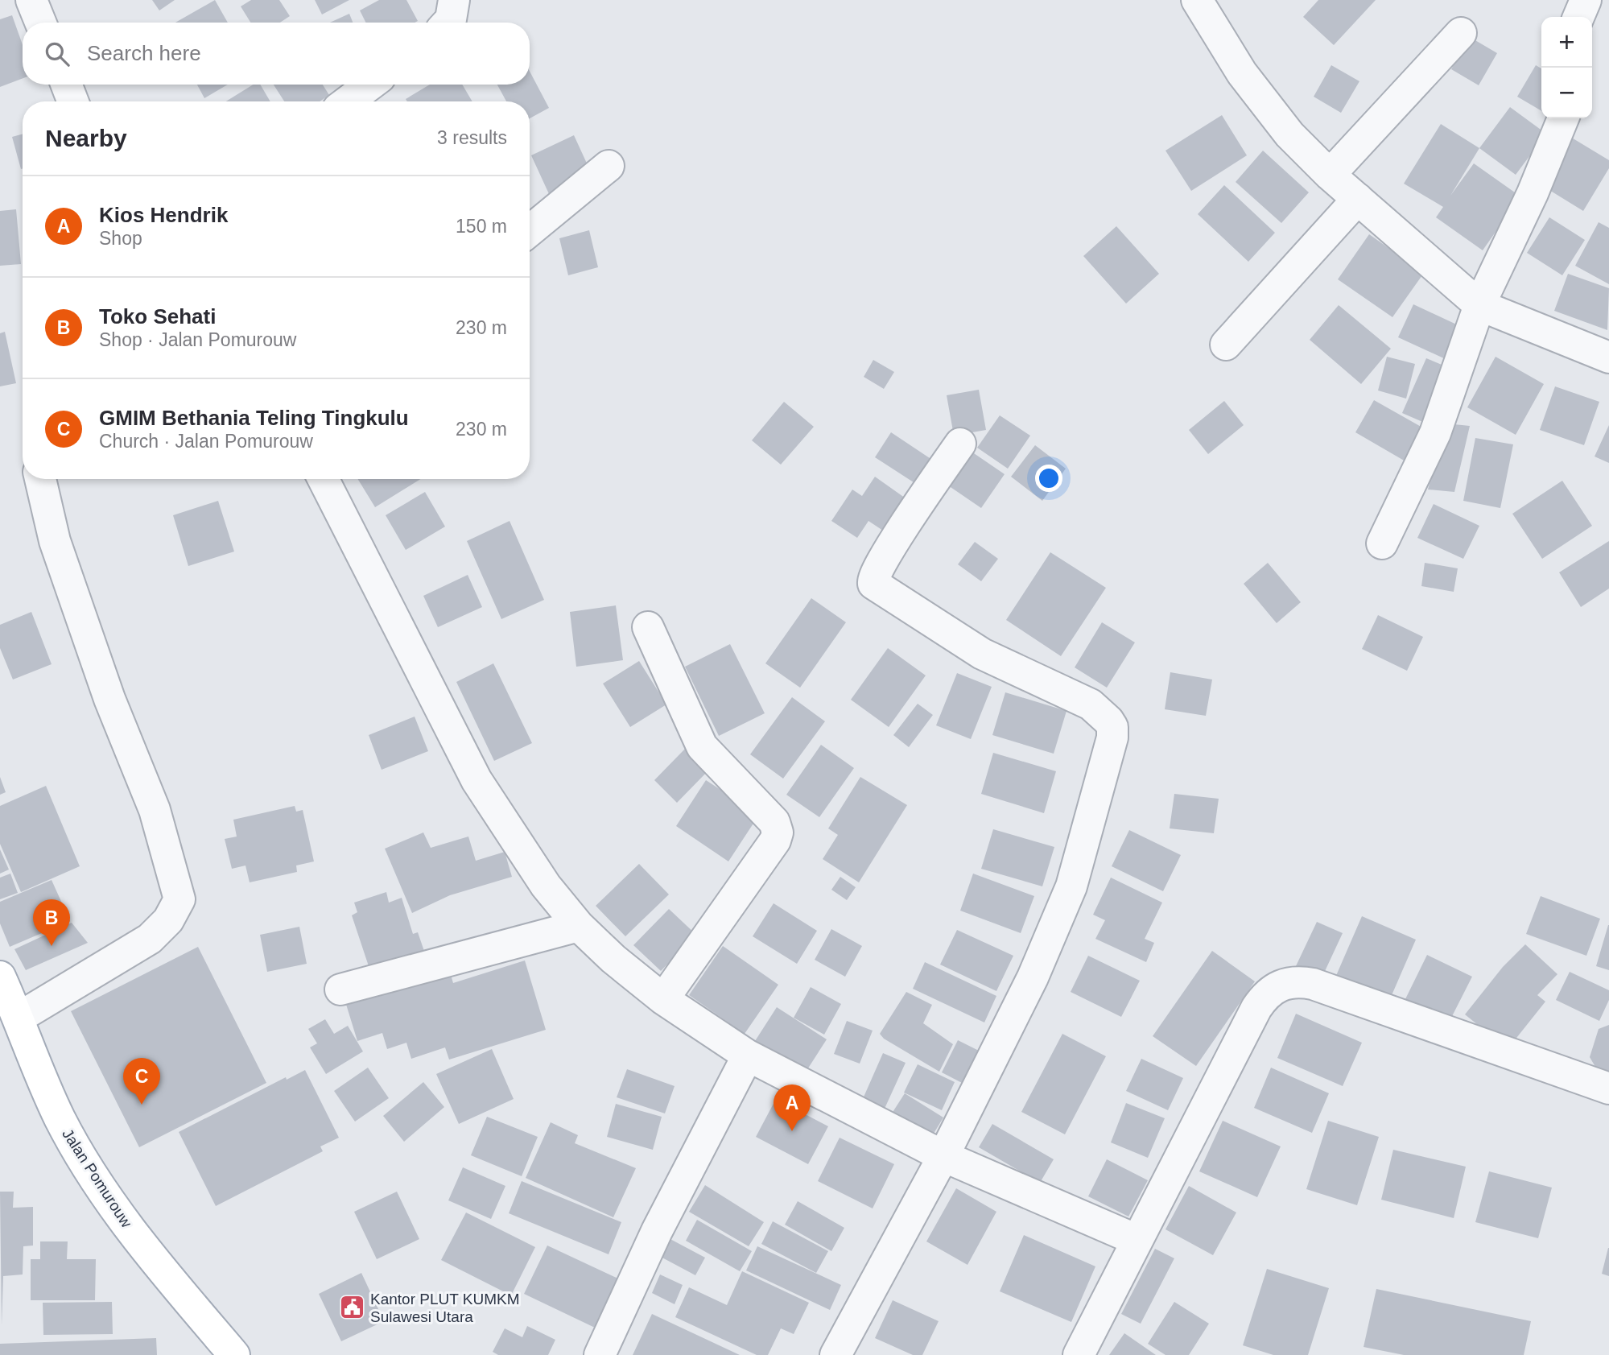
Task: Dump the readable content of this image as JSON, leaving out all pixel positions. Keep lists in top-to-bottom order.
{
  "streets": {
    "main road": ["Jalan Pomurouw"]
  },
  "places": {
    "public building": ["Kantor PLUT KUMKM Sulawesi Utara"]
  },
  "page": {
    "map_buttons": ["+", "−"],
    "search": "Search here",
    "heading": ["Nearby", "3 results"],
    "list": [
      {
        "mark": "A",
        "name": "Kios Hendrik",
        "note": "Shop",
        "value": "150 m"
      },
      {
        "mark": "B",
        "name": "Toko Sehati",
        "note": "Shop · Jalan Pomurouw",
        "value": "230 m"
      },
      {
        "mark": "C",
        "name": "GMIM Bethania Teling Tingkulu",
        "note": "Church · Jalan Pomurouw",
        "value": "230 m"
      }
    ],
    "pins": ["B", "C", "A"]
  }
}
